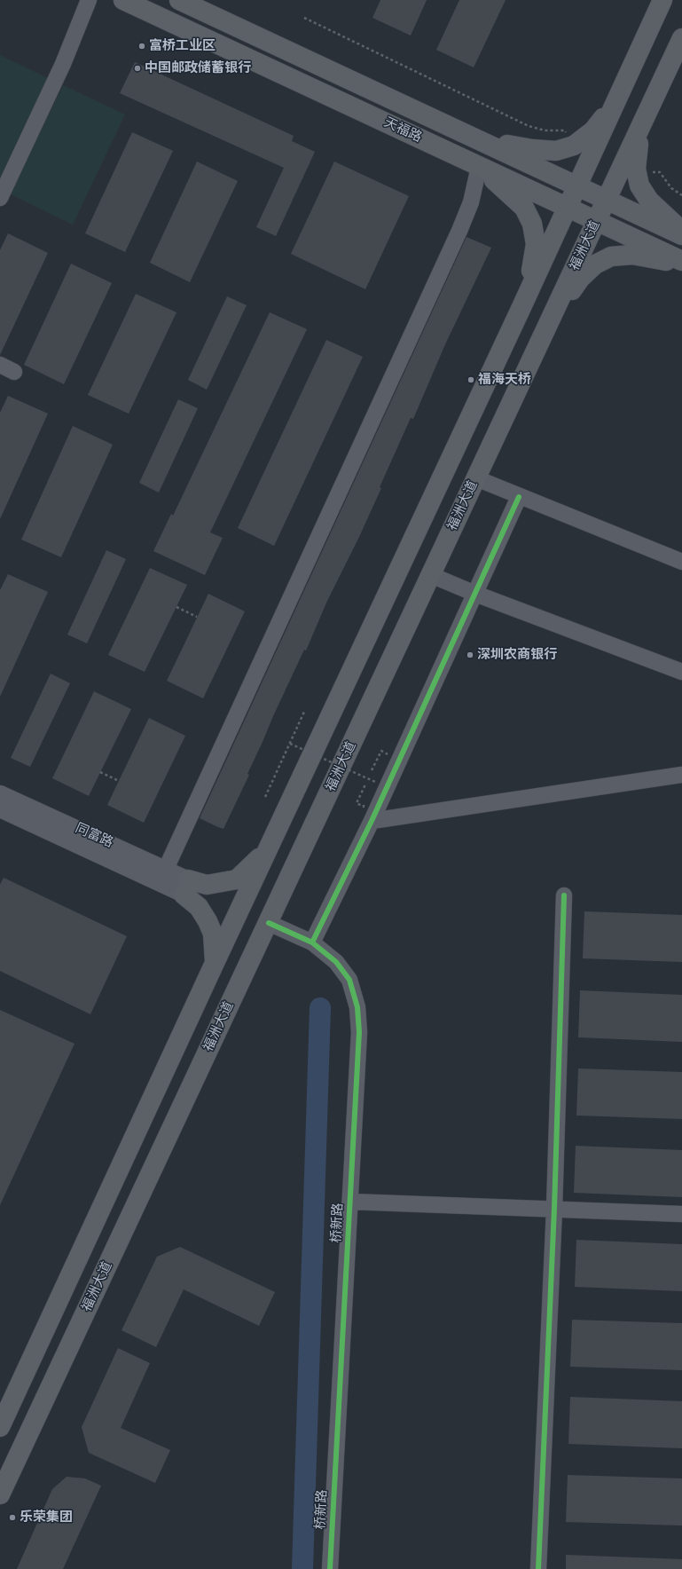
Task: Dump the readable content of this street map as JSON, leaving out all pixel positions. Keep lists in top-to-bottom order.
{
  "streets": {
    "main road": ["天福路", "福洲大道"],
    "street": ["同富路", "桥新路"]
  },
  "crossings": [
    ["天福路", "福洲大道"],
    ["福洲大道", "桥新路"]
  ],
  "places": [
    "富桥工业区",
    "中国邮政储蓄银行",
    "福海天桥",
    "深圳农商银行",
    "乐荣集团"
  ]
}
